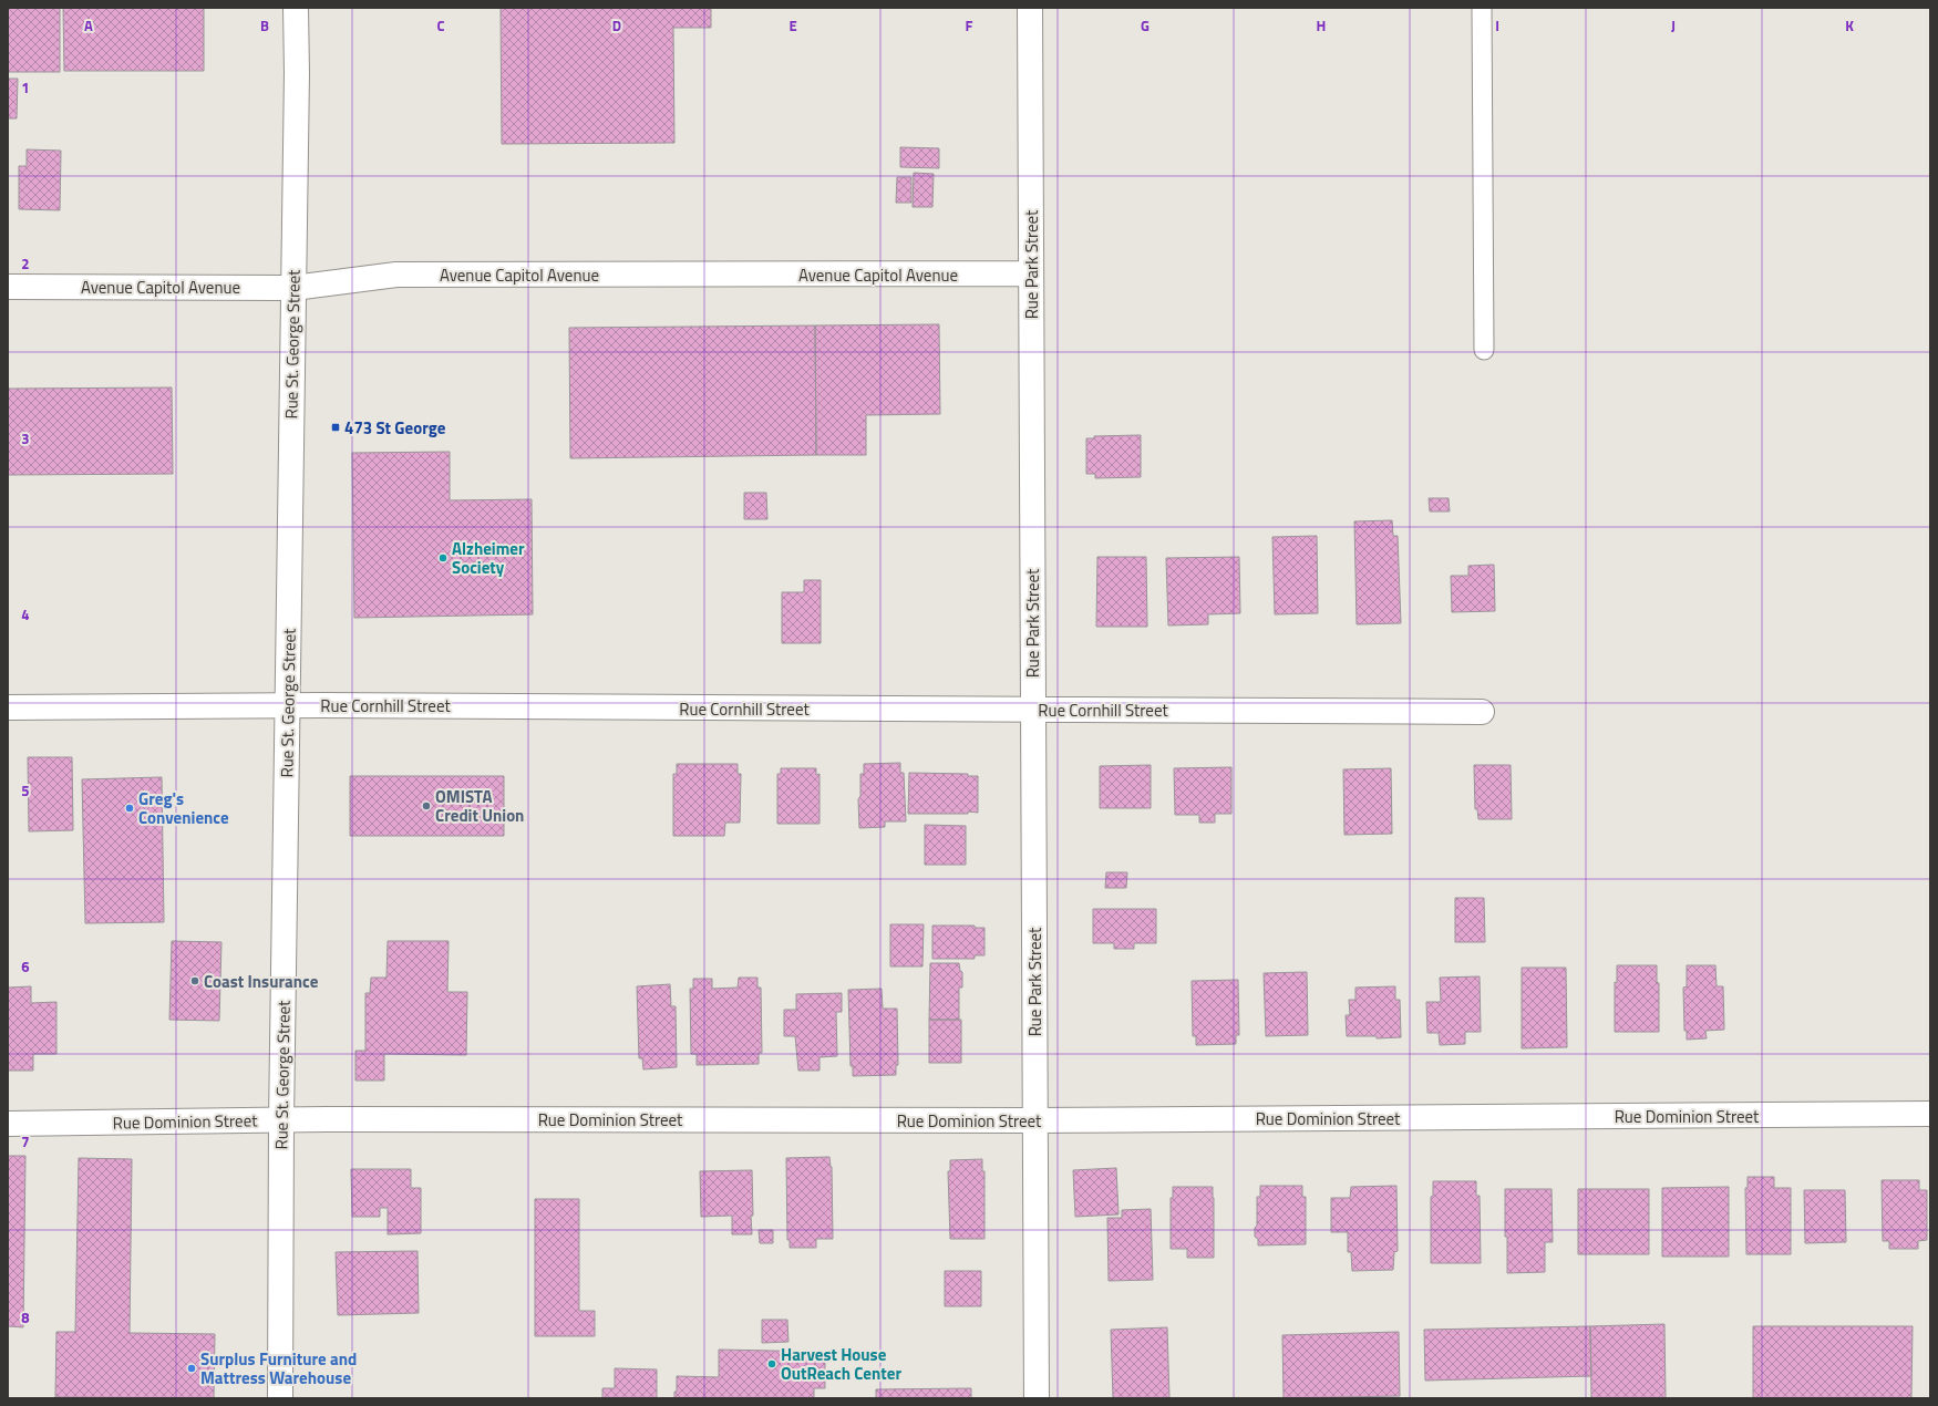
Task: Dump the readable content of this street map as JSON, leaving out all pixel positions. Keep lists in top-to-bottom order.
{
  "streets": {
    "street": [
      "Rue Park Street",
      "Avenue Capitol Avenue",
      "Rue St. George Street",
      "Rue Cornhill Street",
      "Rue Dominion Street"
    ]
  },
  "crossings": [
    ["Rue Park Street", "Avenue Capitol Avenue"],
    ["Rue Park Street", "Rue Cornhill Street"],
    ["Rue Park Street", "Rue Dominion Street"],
    ["Avenue Capitol Avenue", "Rue St. George Street"],
    ["Rue St. George Street", "Rue Cornhill Street"],
    ["Rue St. George Street", "Rue Dominion Street"]
  ],
  "places": {
    "transit": ["473 St George"],
    "other": [
      "Alzheimer Society",
      "OMISTA Credit Union",
      "Greg's Convenience",
      "Coast Insurance",
      "Harvest House OutReach Center",
      "Surplus Furniture and Mattress Warehouse"
    ]
  },
  "grid": {
    "columns": [
      "A",
      "B",
      "C",
      "D",
      "E",
      "F",
      "G",
      "H",
      "I",
      "J",
      "K"
    ],
    "rows": [
      "1",
      "2",
      "3",
      "4",
      "5",
      "6",
      "7",
      "8"
    ]
  }
}
